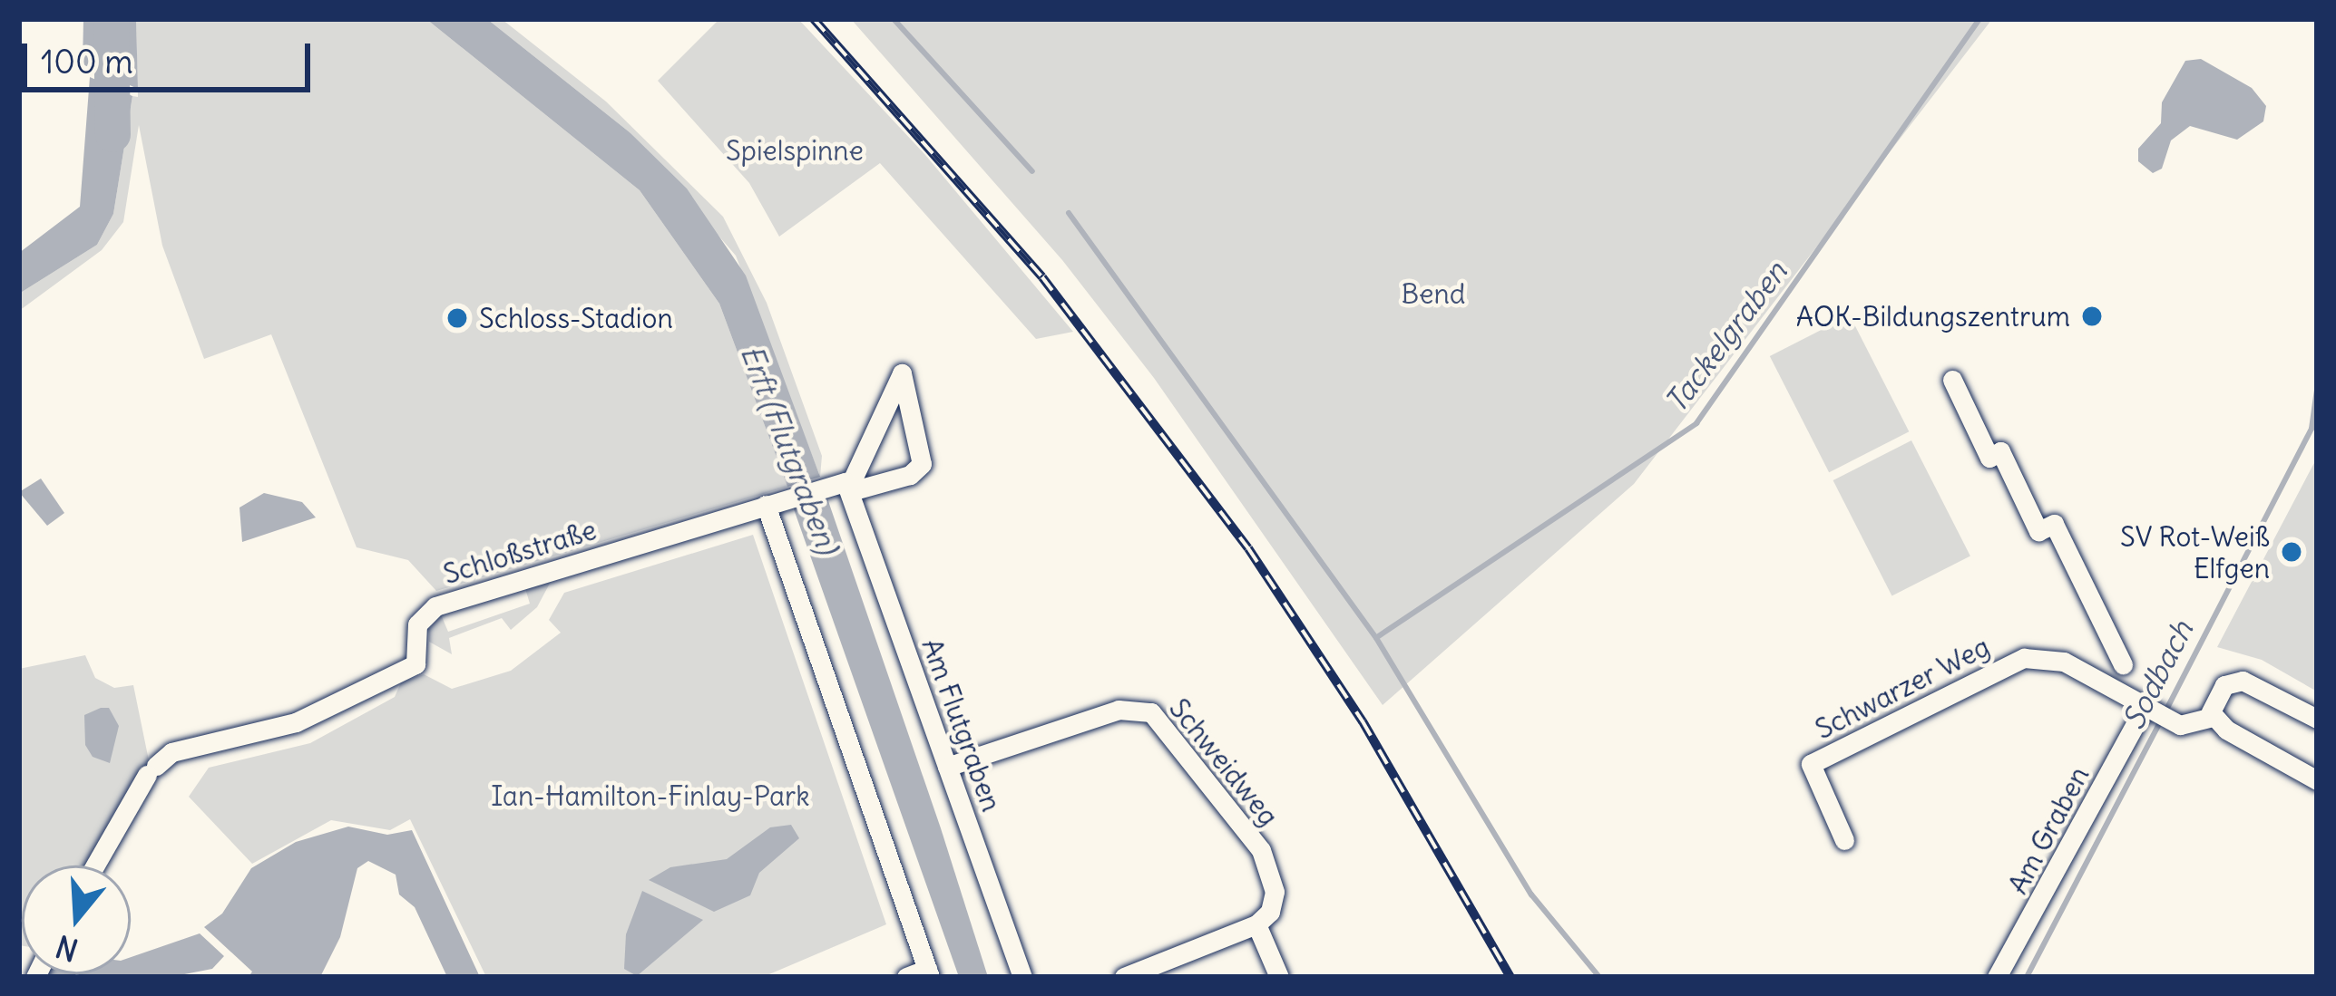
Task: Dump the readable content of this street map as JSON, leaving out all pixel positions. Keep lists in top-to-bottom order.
{
  "streets": {
    "street": [
      "Schloßstraße",
      "Schwarzer Weg",
      "Am Flutgraben",
      "Schweidweg",
      "Am Graben"
    ]
  },
  "crossings": [
    ["Schloßstraße", "Am Flutgraben"],
    ["Schwarzer Weg", "Am Graben"],
    ["Am Flutgraben", "Schweidweg"]
  ],
  "water": ["Tackelgraben", "Erft (Flutgraben)", "Sodbach"],
  "parks": ["Spielspinne", "Bend", "Ian-Hamilton-Finlay-Park"],
  "places": ["AOK-Bildungszentrum", "Schloss-Stadion", "SV Rot-Weiß Elfgen"],
  "scale_bar": "100 m",
  "north": "bottom"
}
